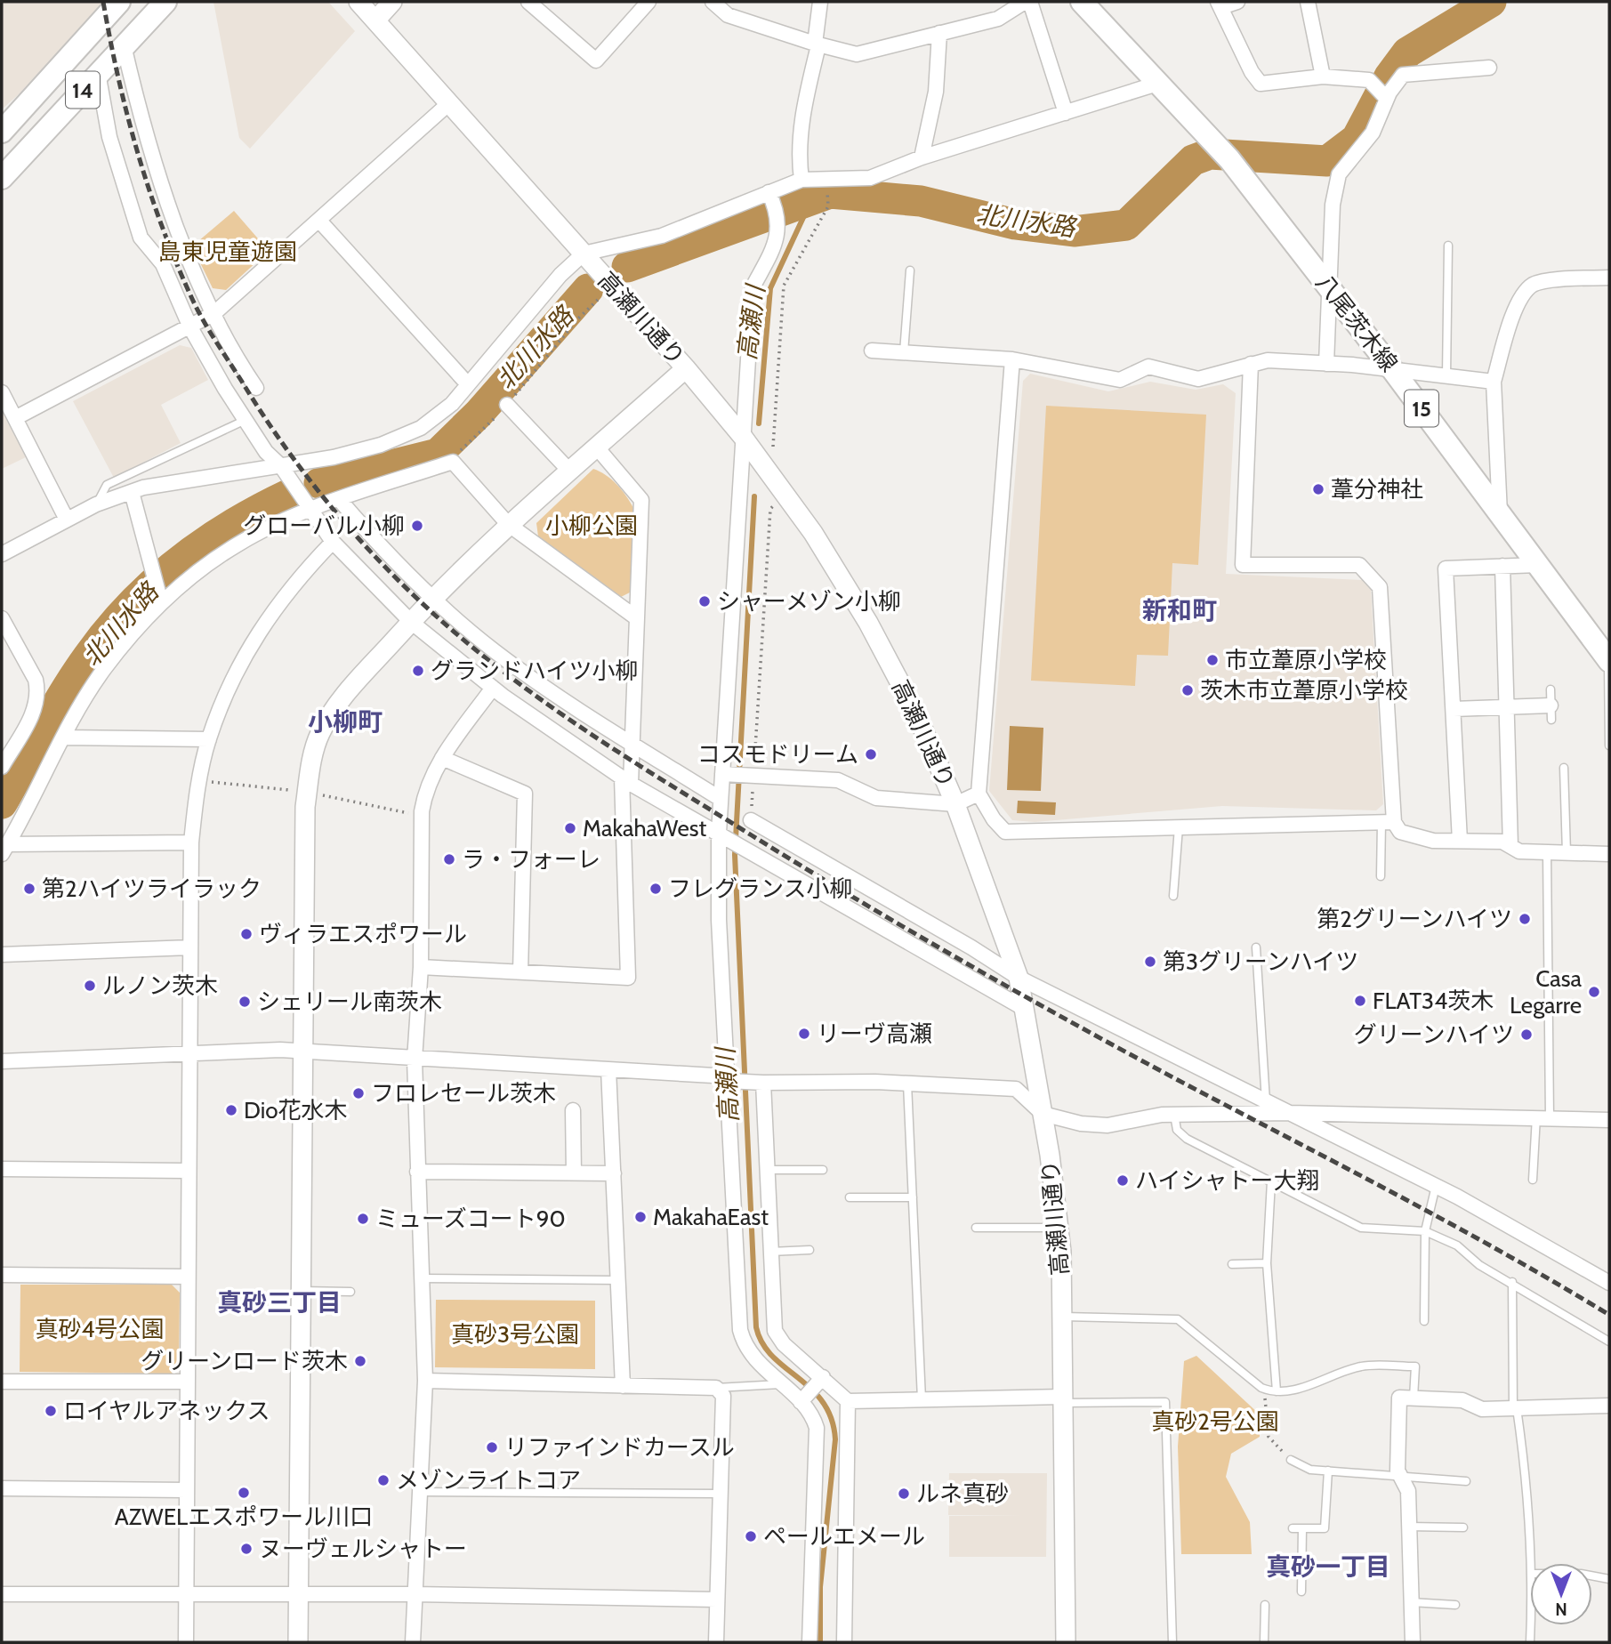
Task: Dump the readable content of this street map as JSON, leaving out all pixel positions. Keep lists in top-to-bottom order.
{
  "streets": {
    "main road": ["14", "八尾茨木線", "15"],
    "street": ["高瀬川通り"]
  },
  "districts": [
    "新和町",
    "小柳町",
    "真砂三丁目",
    "真砂一丁目"
  ],
  "water": ["北川水路", "高瀬川"],
  "parks": [
    "島東児童遊園",
    "小柳公園",
    "真砂4号公園",
    "真砂3号公園",
    "真砂2号公園"
  ],
  "places": [
    "葦分神社",
    "グローバル小柳",
    "シャーメゾン小柳",
    "市立葦原小学校",
    "グランドハイツ小柳",
    "茨木市立葦原小学校",
    "コスモドリーム",
    "MakahaWest",
    "ラ・フォーレ",
    "第2ハイツライラック",
    "フレグランス小柳",
    "第2グリーンハイツ",
    "ヴィラエスポワール",
    "第3グリーンハイツ",
    "ルノン茨木",
    "Casa Legarre",
    "FLAT34茨木",
    "シェリール南茨木",
    "リーヴ高瀬",
    "グリーンハイツ",
    "フロレセール茨木",
    "Dio花水木",
    "ハイシャトー大翔",
    "MakahaEast",
    "ミューズコート90",
    "グリーンロード茨木",
    "ロイヤルアネックス",
    "リファインドカースル",
    "メゾンライトコア",
    "AZWELエスポワール川口",
    "ルネ真砂",
    "ペールエメール",
    "ヌーヴェルシャトー"
  ],
  "north": "bottom"
}
